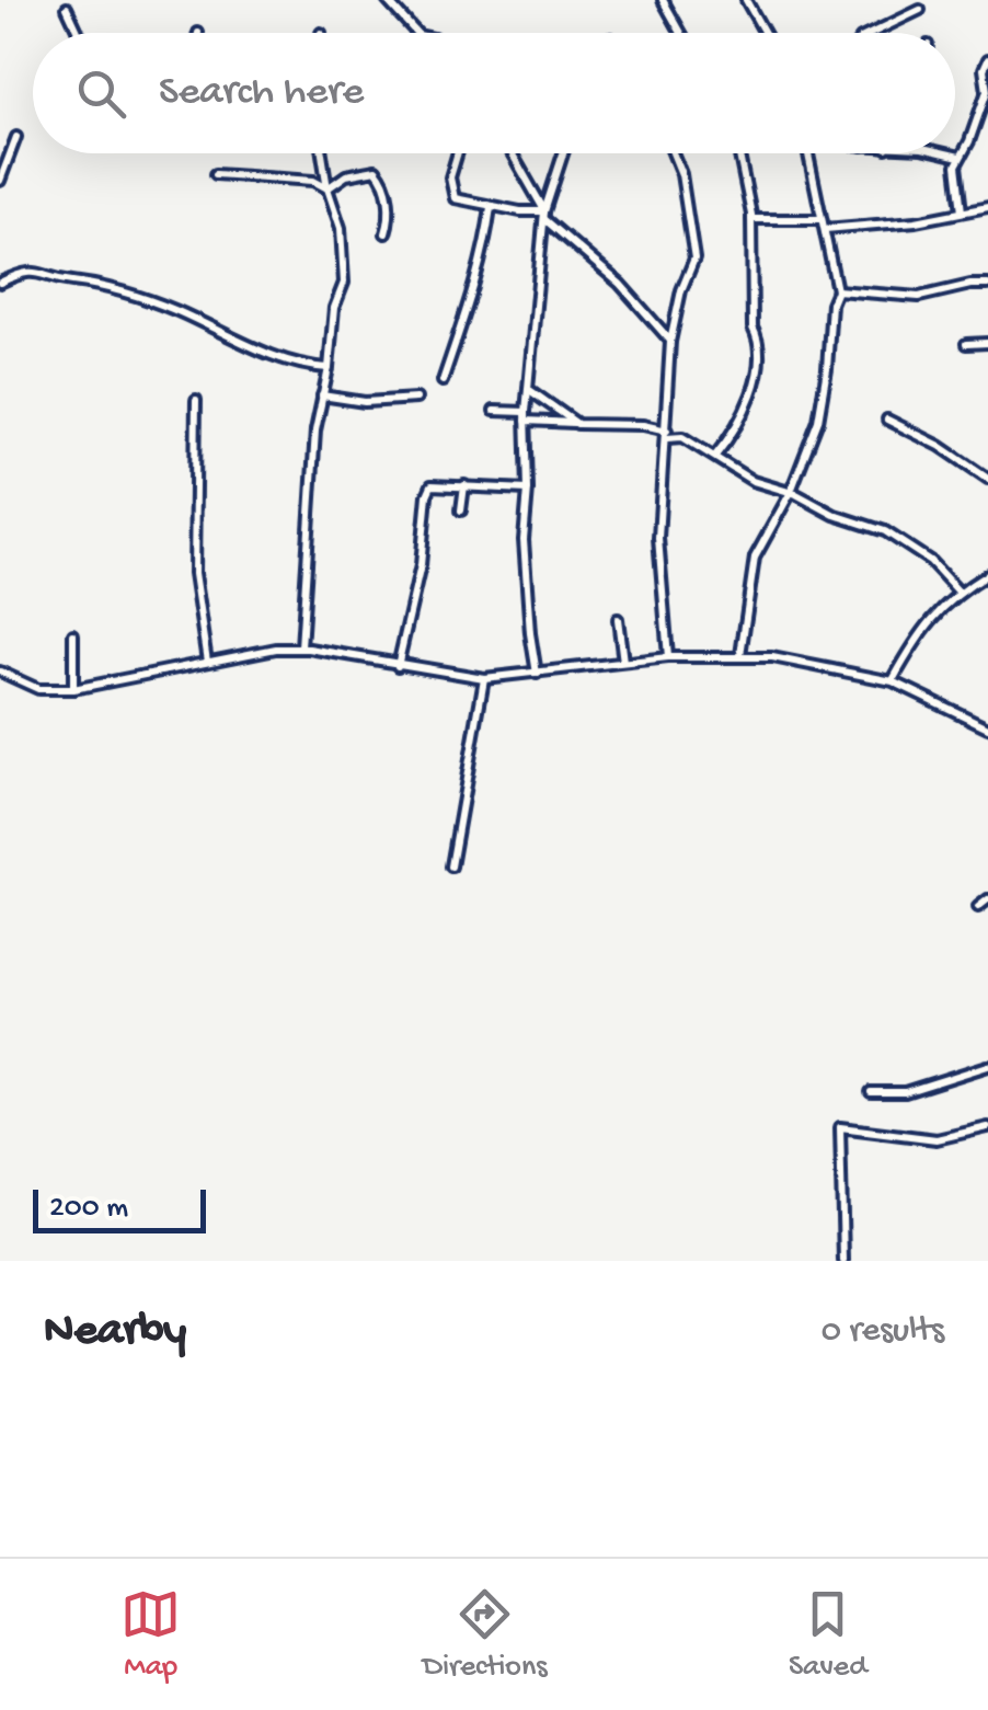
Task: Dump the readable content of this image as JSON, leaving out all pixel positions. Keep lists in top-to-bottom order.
{
  "scale_bar": "200 m",
  "page": {
    "search": "Search here",
    "scale": "200 m",
    "heading": ["Nearby", "0 results"],
    "nav": ["Map", "Directions", "Saved"]
  }
}
